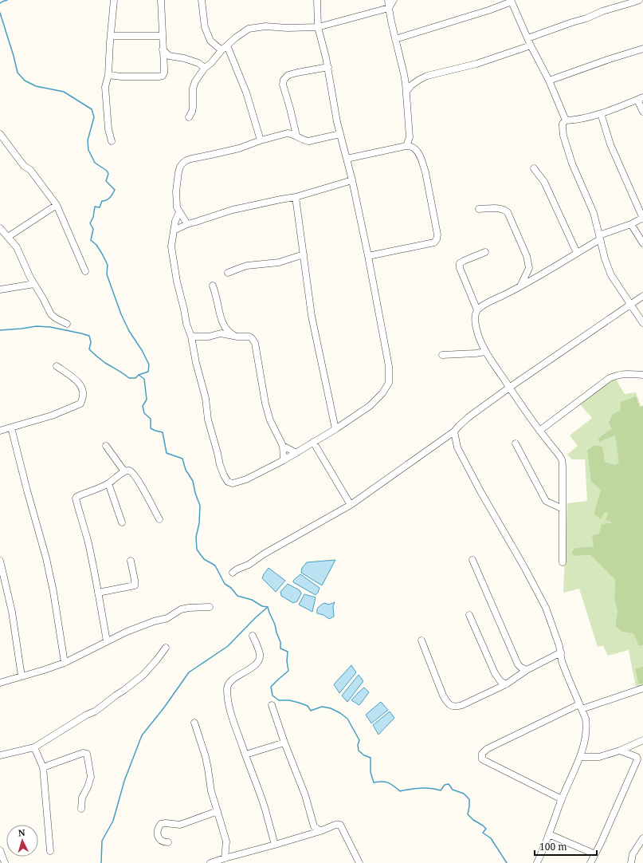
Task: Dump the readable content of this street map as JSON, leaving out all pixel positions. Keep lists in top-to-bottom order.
{
  "scale_bar": "100 m",
  "north": "top"
}
